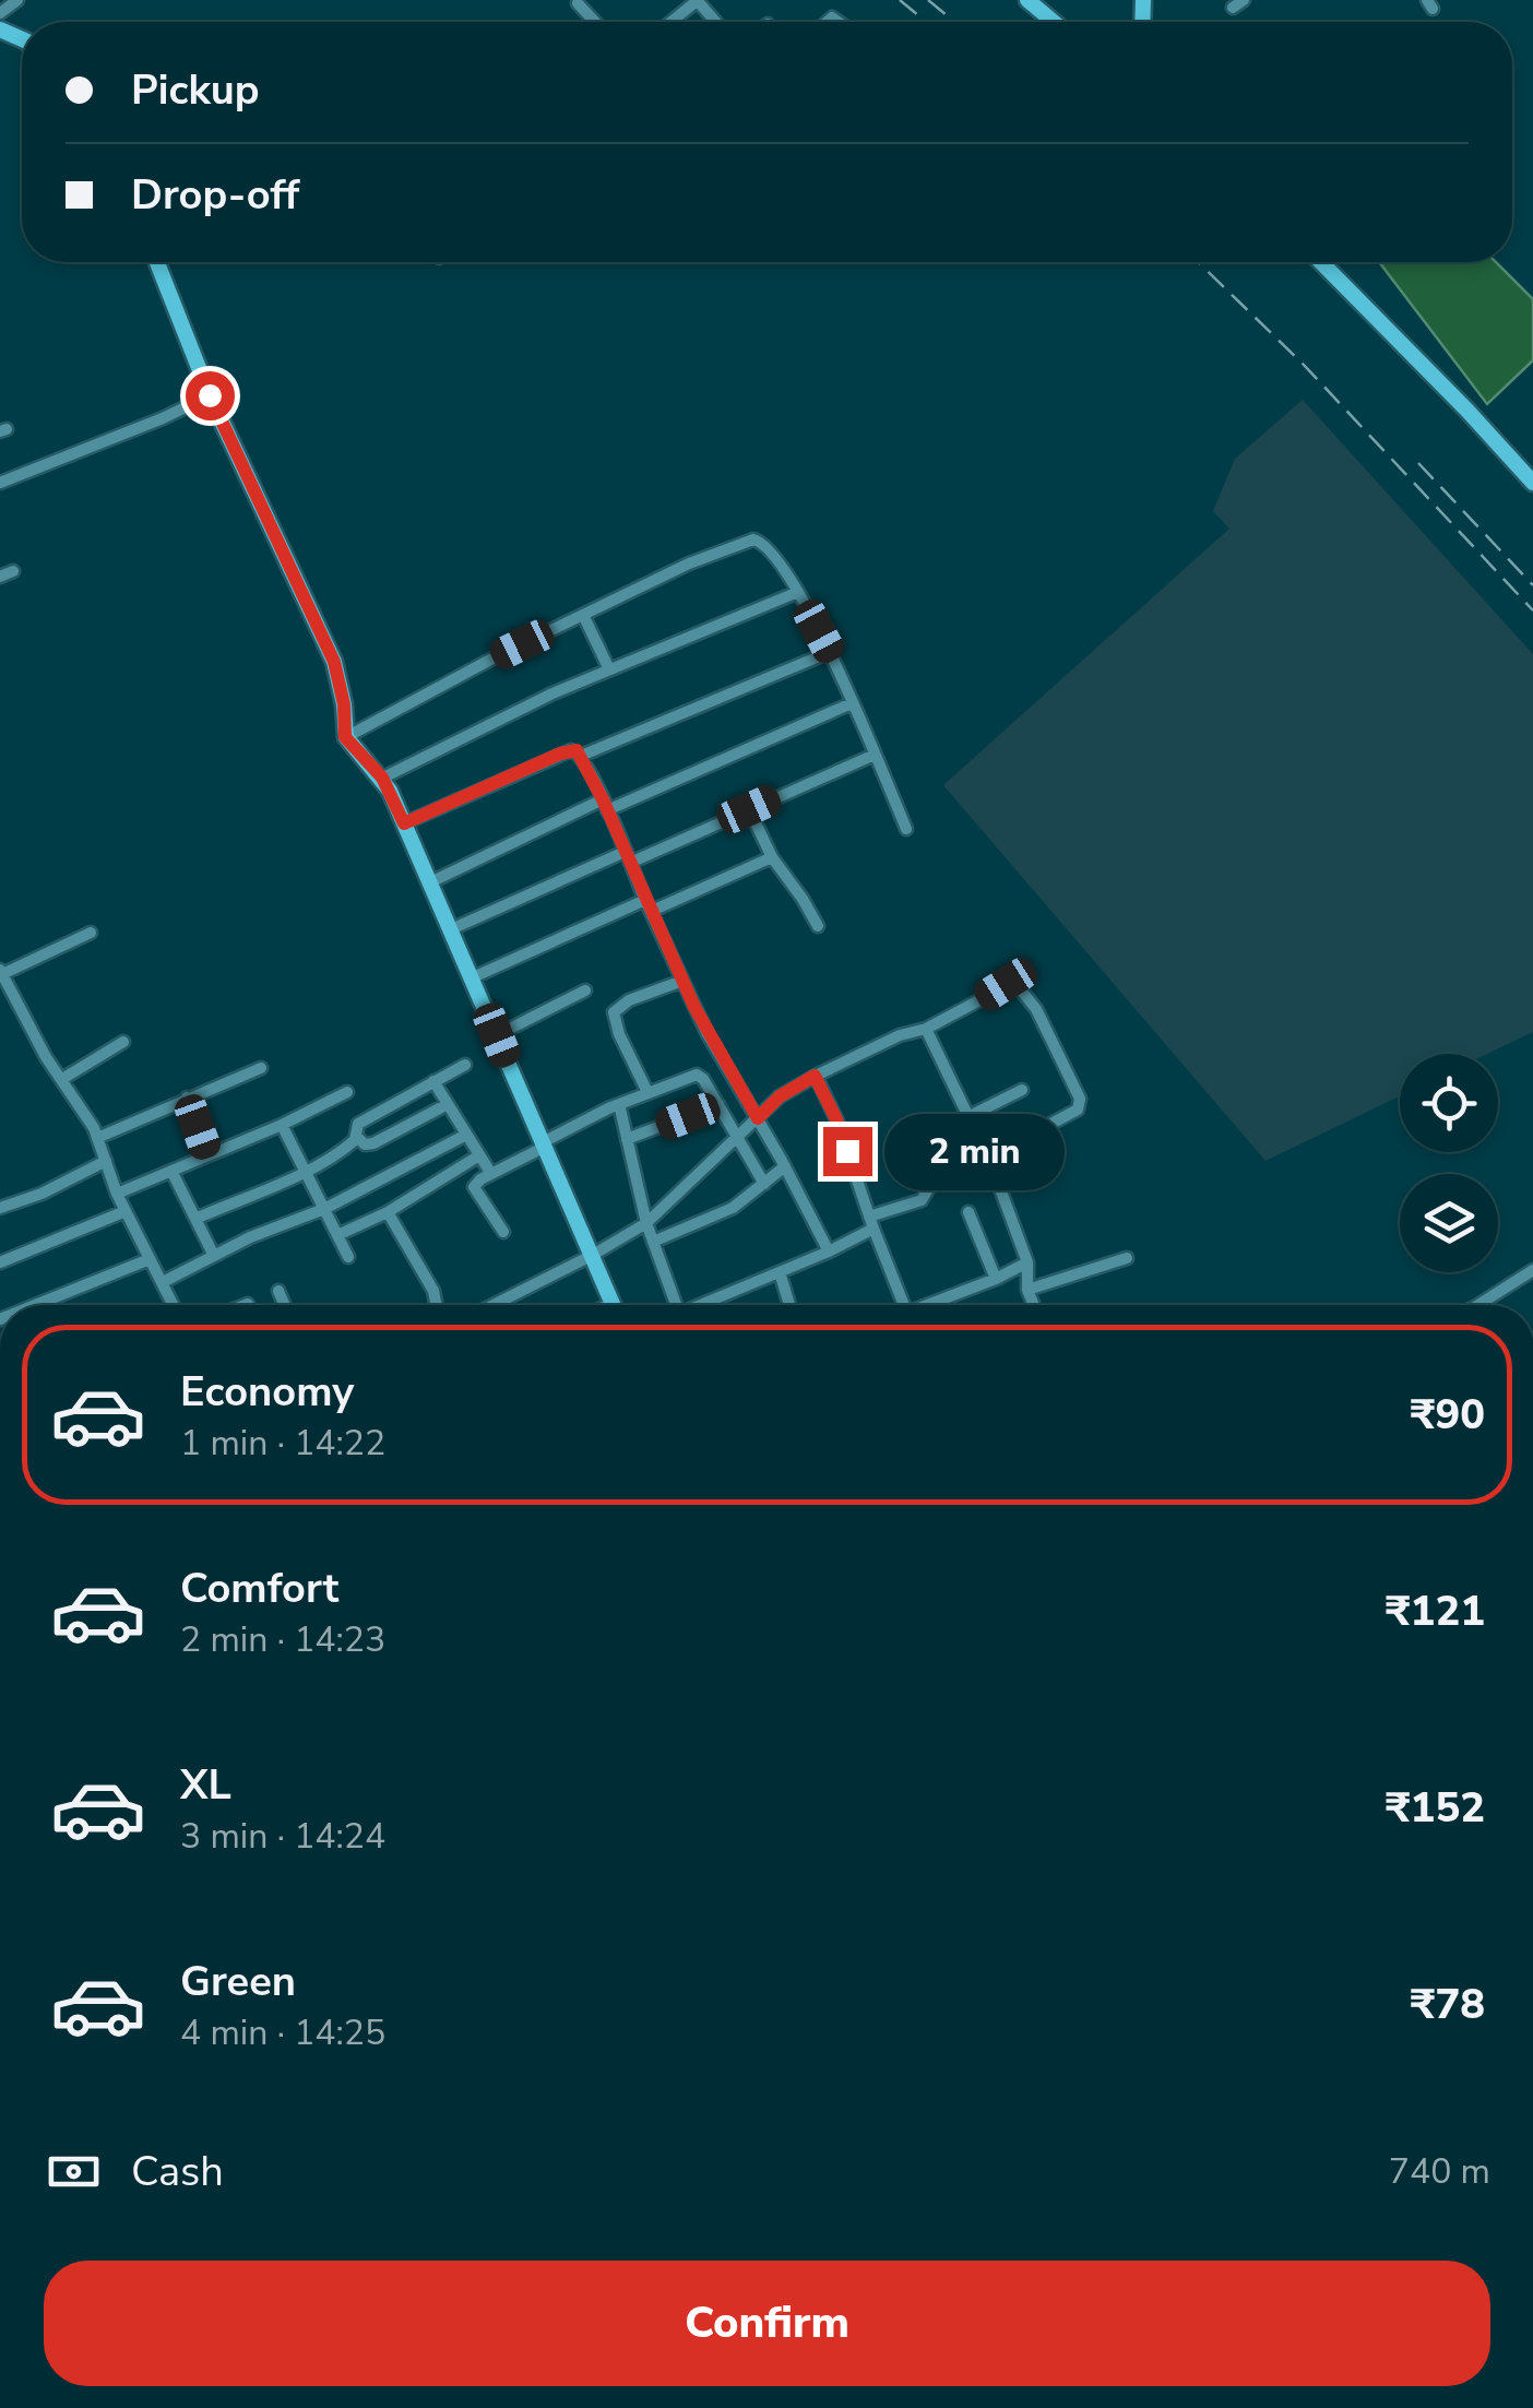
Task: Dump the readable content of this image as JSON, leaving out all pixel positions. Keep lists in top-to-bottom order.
{
  "page": {
    "banner": ["Pickup", "Drop-off"],
    "bubble": "2 min",
    "list": [
      {
        "name": "Economy",
        "note": "1 min · 14:22",
        "value": "₹90"
      },
      {
        "name": "Comfort",
        "note": "2 min · 14:23",
        "value": "₹121"
      },
      {
        "name": "XL",
        "note": "3 min · 14:24",
        "value": "₹152"
      },
      {
        "name": "Green",
        "note": "4 min · 14:25",
        "value": "₹78"
      }
    ],
    "pay": ["Cash", "740 m"],
    "buttons": "Confirm"
  }
}
